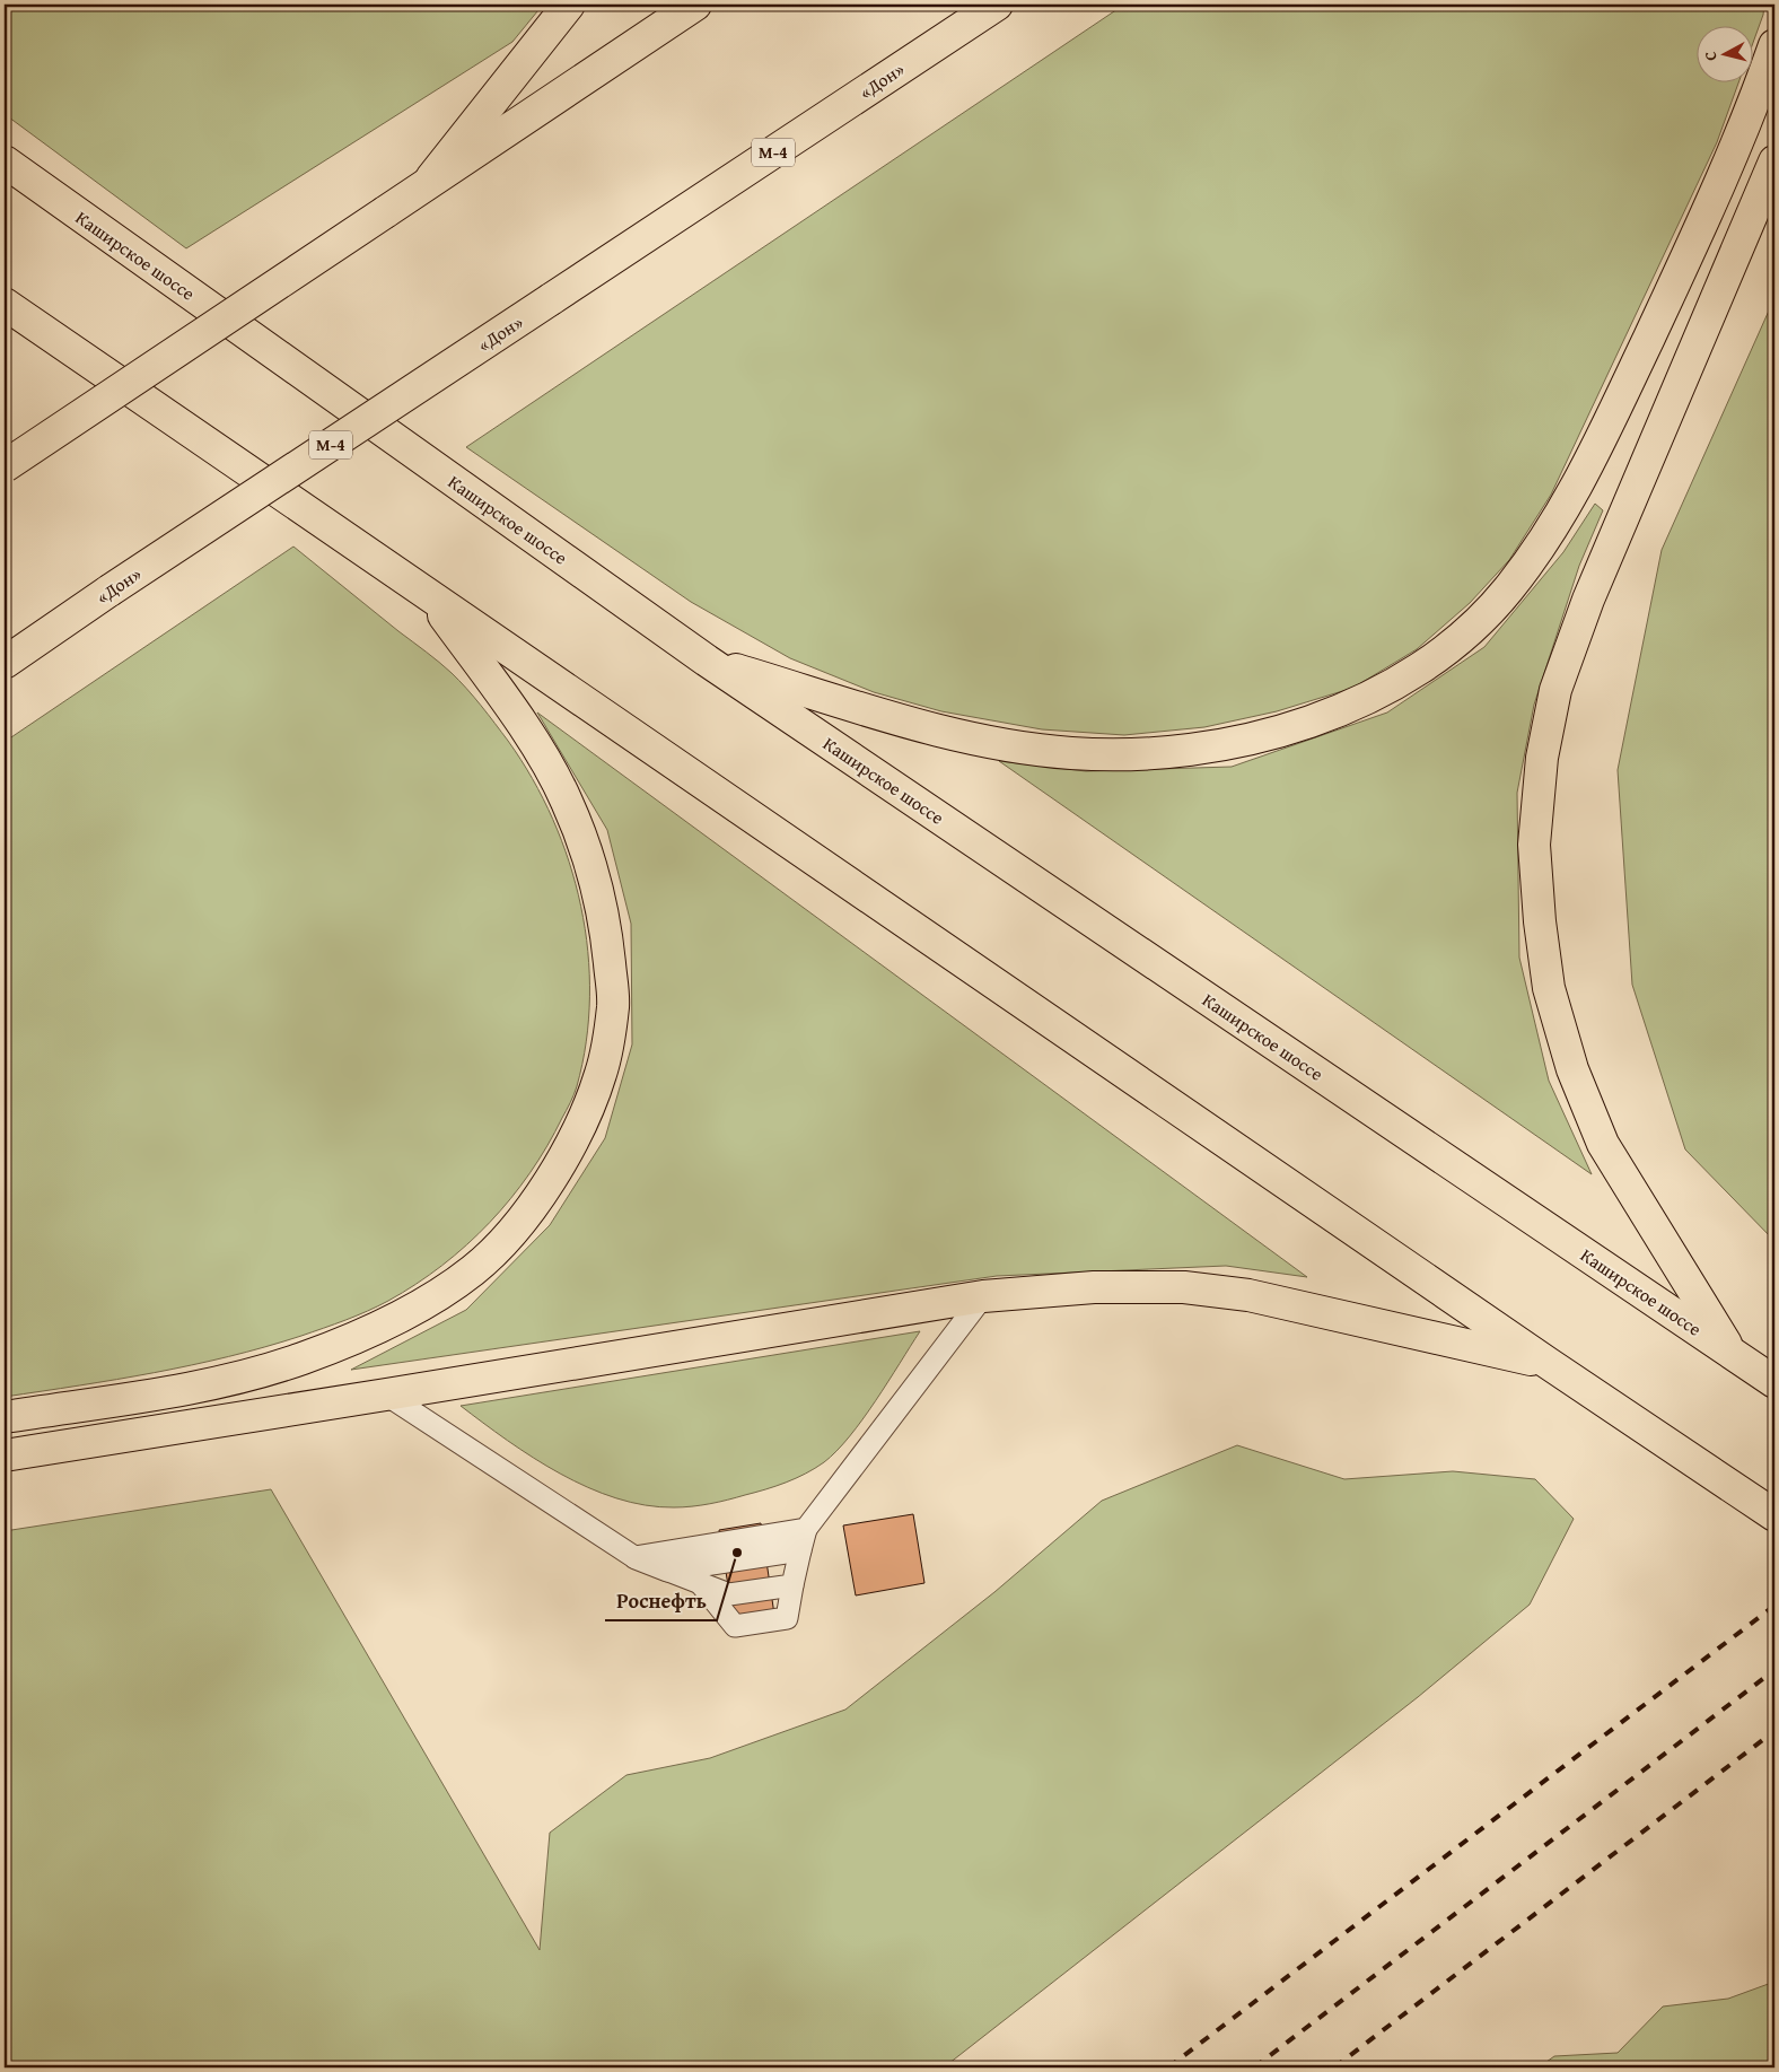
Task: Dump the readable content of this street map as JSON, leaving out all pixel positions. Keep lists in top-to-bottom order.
{
  "streets": {
    "main road": ["«Дон»", "М-4", "Каширское шоссе"]
  },
  "places": ["Роснефть"],
  "north": "left"
}
